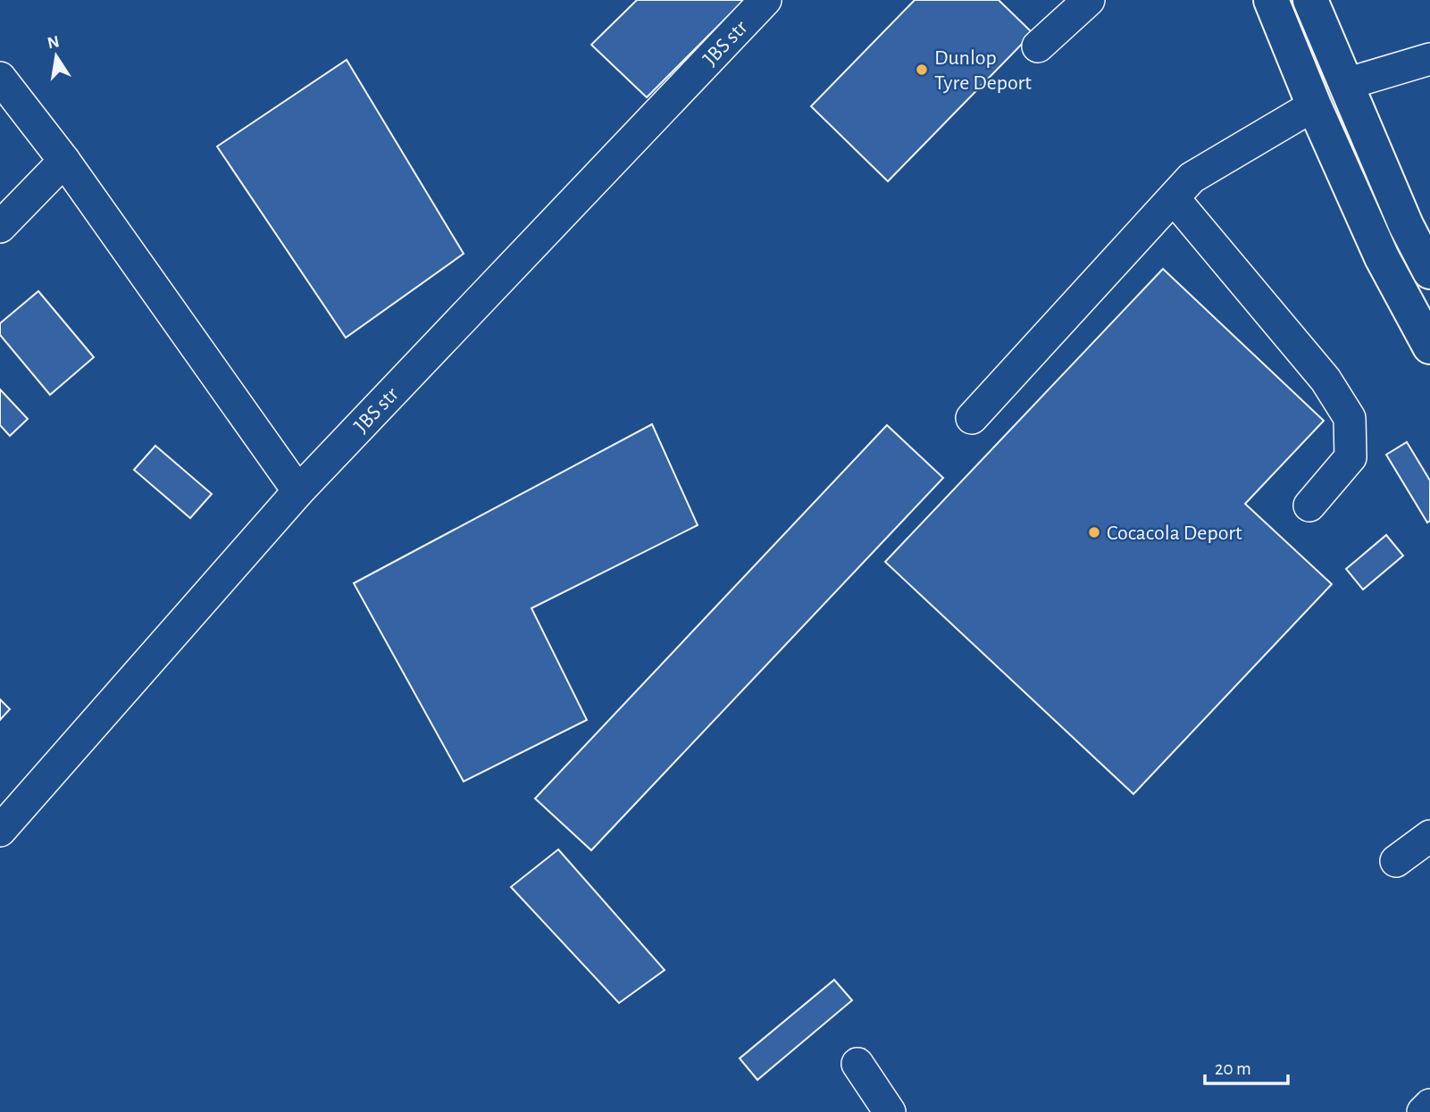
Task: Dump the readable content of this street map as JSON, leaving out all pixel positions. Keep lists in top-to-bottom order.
{
  "streets": {
    "street": ["JBS str"]
  },
  "places": ["Dunlop Tyre Deport", "Cocacola Deport"],
  "scale_bar": "20 m",
  "north": "top"
}
